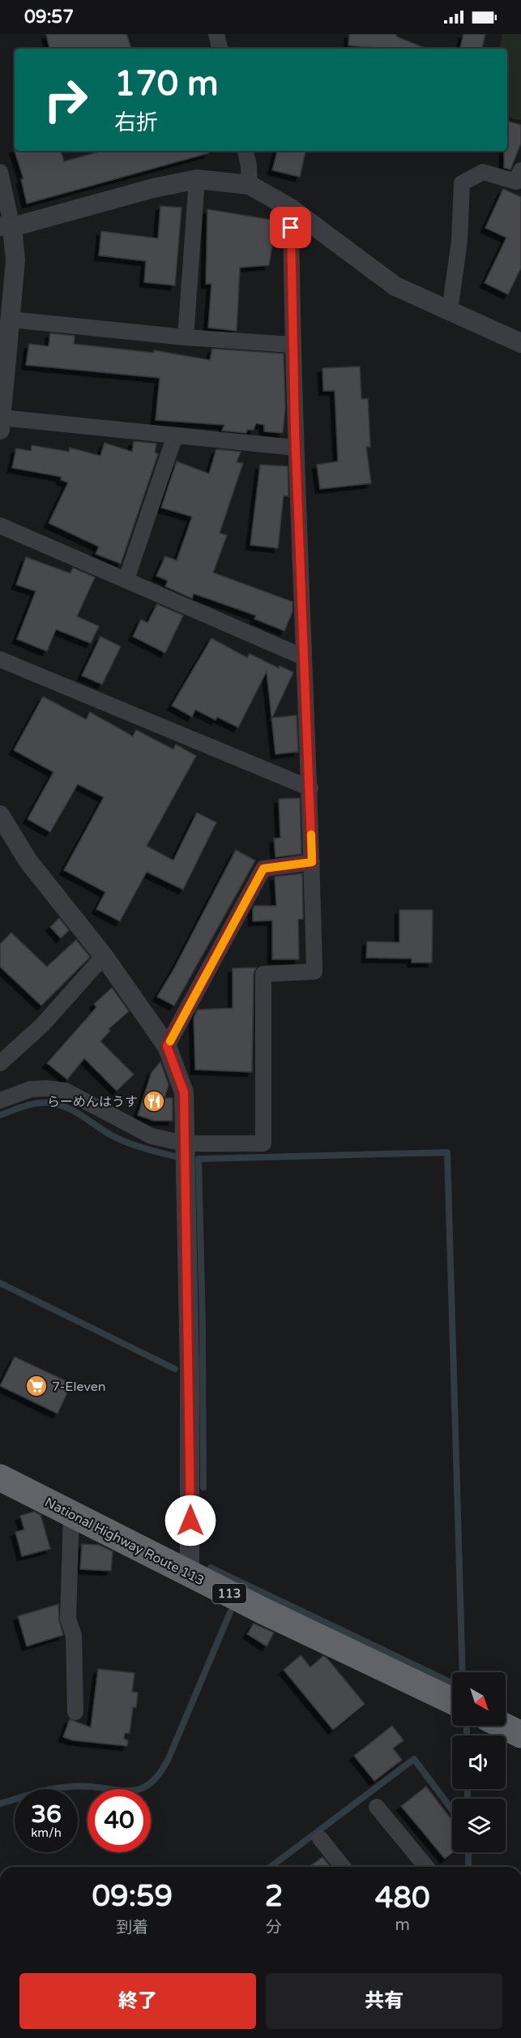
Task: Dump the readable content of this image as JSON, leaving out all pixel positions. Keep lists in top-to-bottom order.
{
  "streets": {
    "highway": ["National Highway Route 113", "113"]
  },
  "places": {
    "restaurant": ["らーめんはうす"],
    "supermarket": ["7-Eleven"]
  },
  "north": "bottom right",
  "page": {
    "status": "09:57",
    "turn": ["170 m", "右折"],
    "speed": "36 km/h",
    "limit": "40",
    "eta": [
      "09:59",
      "到着",
      "2",
      "分",
      "480",
      "m"
    ],
    "buttons": ["終了", "共有"]
  }
}
